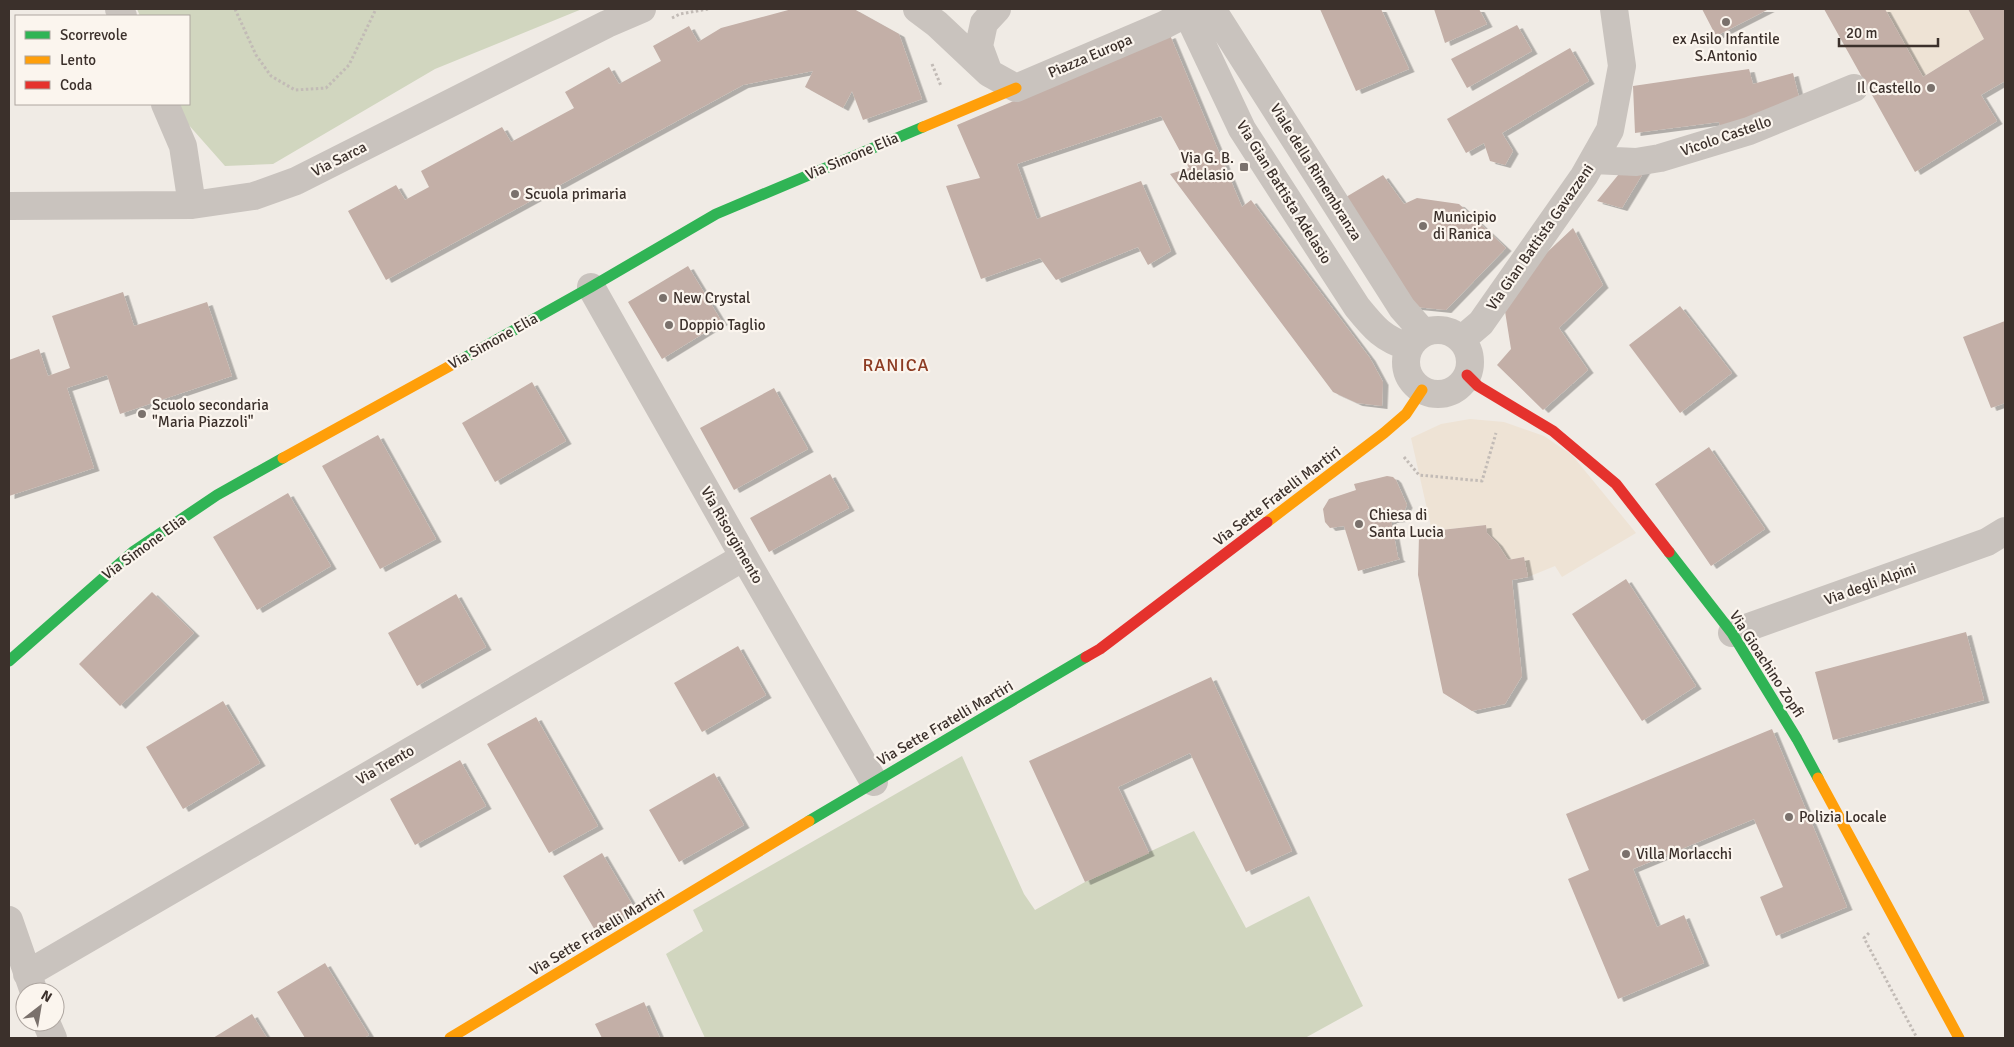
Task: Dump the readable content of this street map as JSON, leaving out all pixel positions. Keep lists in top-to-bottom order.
{
  "streets": {
    "street": [
      "Piazza Europa",
      "Vicolo Castello",
      "Via Simone Elia",
      "Via Sarca",
      "Viale della Rimembranza",
      "Via Gian Battista Adelasio",
      "Via Gian Battista Gavazzeni",
      "Via Sette Fratelli Martiri",
      "Via Risorgimento",
      "Via degli Alpini",
      "Via Gioachino Zopfi",
      "Via Trento"
    ]
  },
  "crossings": [
    ["Piazza Europa", "Via Simone Elia"],
    ["Piazza Europa", "Via Gian Battista Adelasio"],
    ["Vicolo Castello", "Via Gian Battista Gavazzeni"],
    ["Via Simone Elia", "Via Risorgimento"],
    ["Viale della Rimembranza", "Via Gian Battista Adelasio"],
    ["Viale della Rimembranza", "Via Gian Battista Gavazzeni"],
    ["Viale della Rimembranza", "Via Sette Fratelli Martiri"],
    ["Viale della Rimembranza", "Via Gioachino Zopfi"],
    ["Via Gian Battista Adelasio", "Via Gian Battista Gavazzeni"],
    ["Via Gian Battista Adelasio", "Via Sette Fratelli Martiri"],
    ["Via Gian Battista Adelasio", "Via Gioachino Zopfi"],
    ["Via Gian Battista Gavazzeni", "Via Sette Fratelli Martiri"],
    ["Via Gian Battista Gavazzeni", "Via Gioachino Zopfi"],
    ["Via Sette Fratelli Martiri", "Via Risorgimento"],
    ["Via Sette Fratelli Martiri", "Via Gioachino Zopfi"],
    ["Via Risorgimento", "Via Trento"],
    ["Via degli Alpini", "Via Gioachino Zopfi"]
  ],
  "districts": ["RANICA"],
  "places": {
    "other": [
      "ex Asilo Infantile S.Antonio",
      "Il Castello",
      "Scuola primaria",
      "Municipio di Ranica",
      "New Crystal",
      "Doppio Taglio",
      "Scuolo secondaria \"Maria Piazzoli\"",
      "Chiesa di Santa Lucia",
      "Polizia Locale",
      "Villa Morlacchi"
    ],
    "transit": ["Via G. B. Adelasio"]
  },
  "legend": ["Scorrevole", "Lento", "Coda"],
  "scale_bar": "20 m",
  "north": "top right"
}
